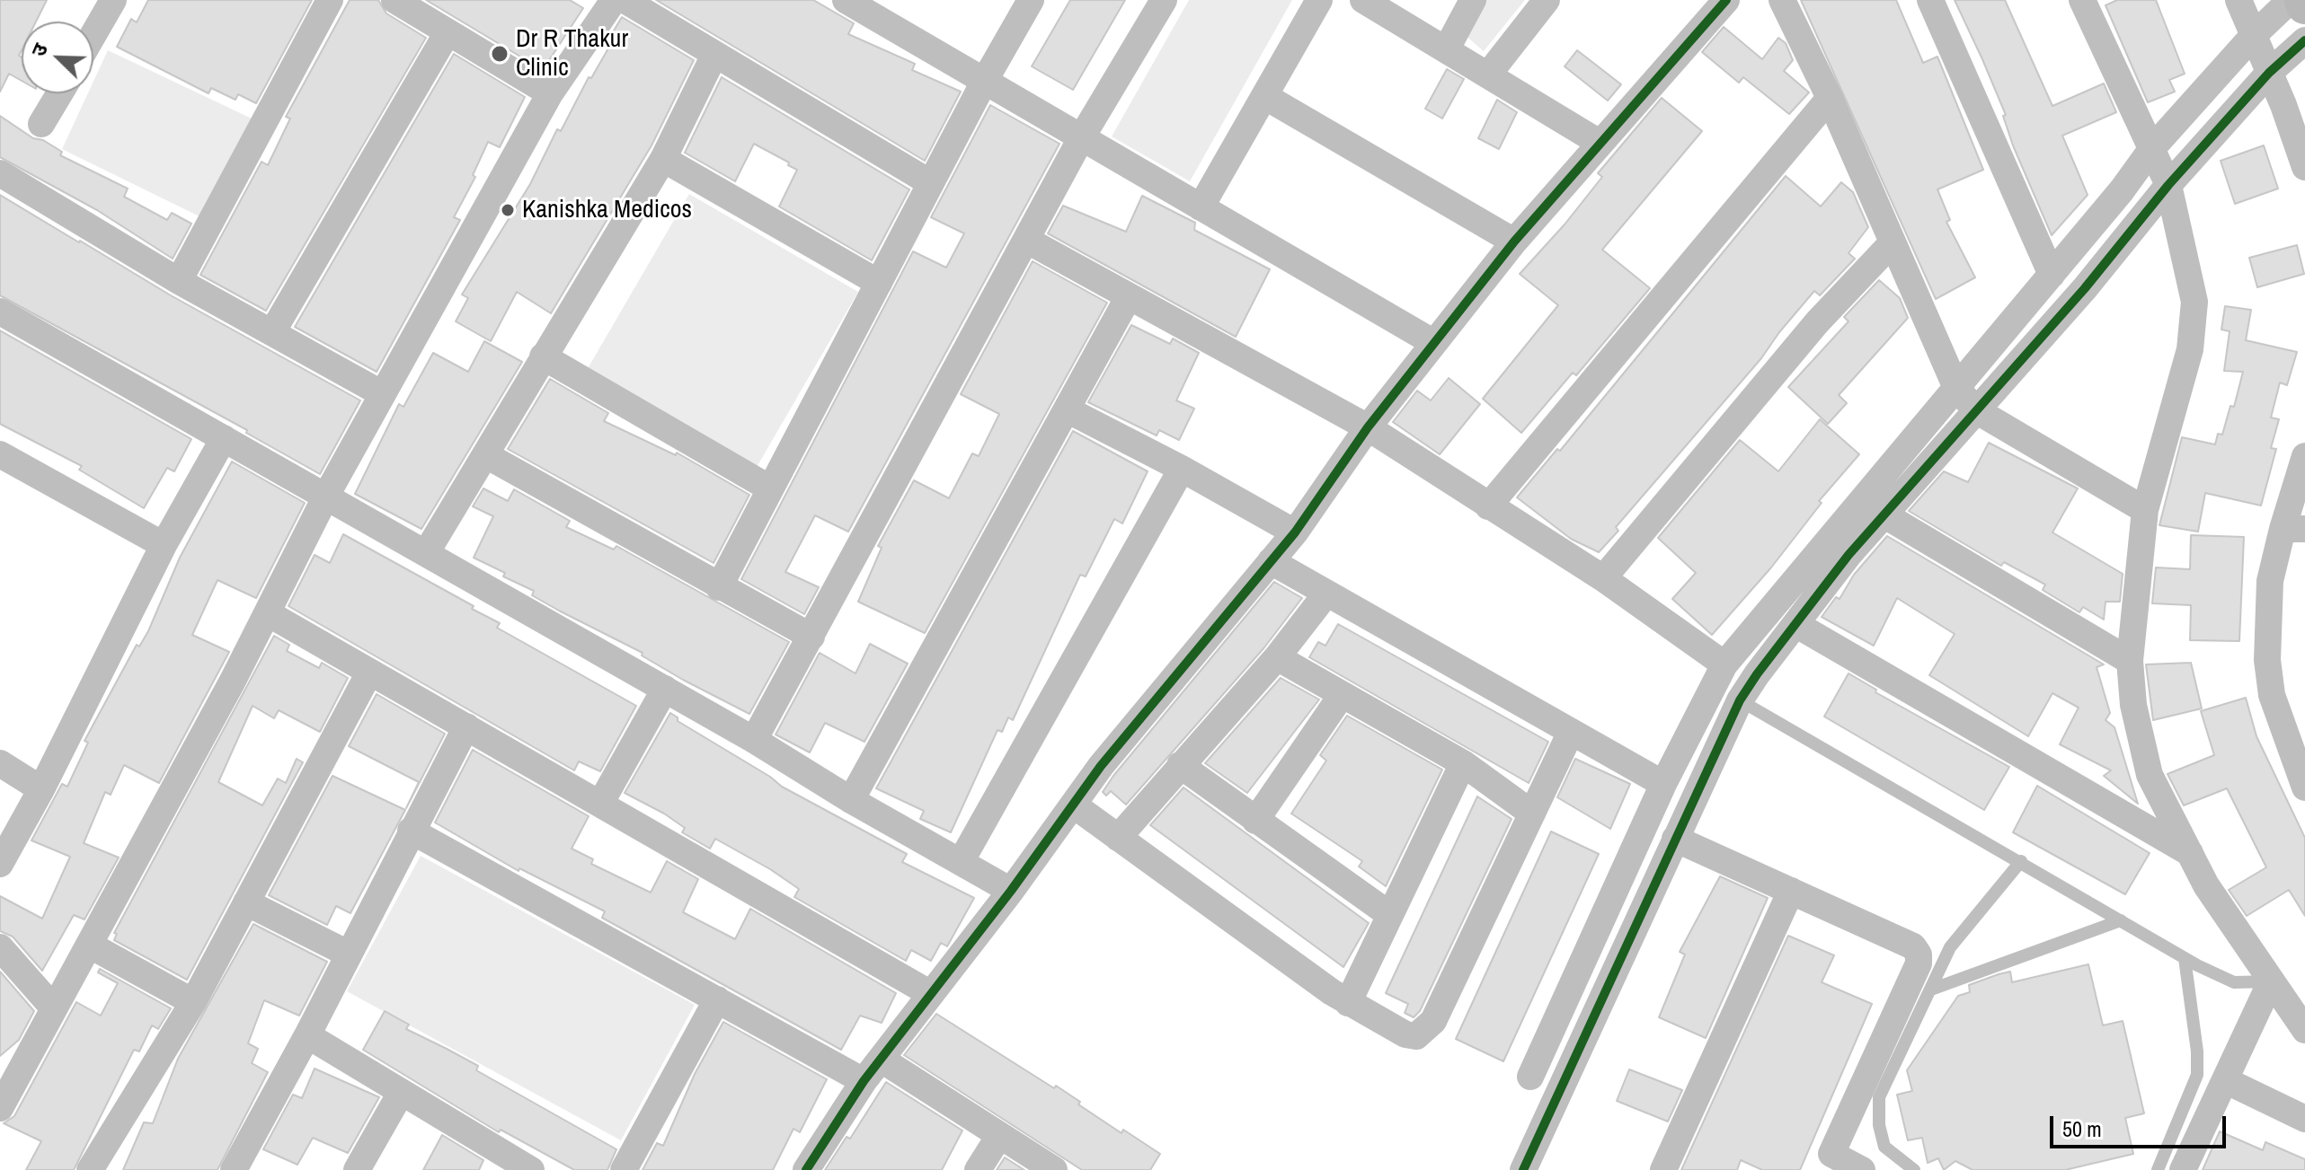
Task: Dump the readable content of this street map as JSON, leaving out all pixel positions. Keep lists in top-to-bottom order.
{
  "places": ["Dr R Thakur Clinic", "Kanishka Medicos"],
  "scale_bar": "50 m",
  "north": "top left"
}
